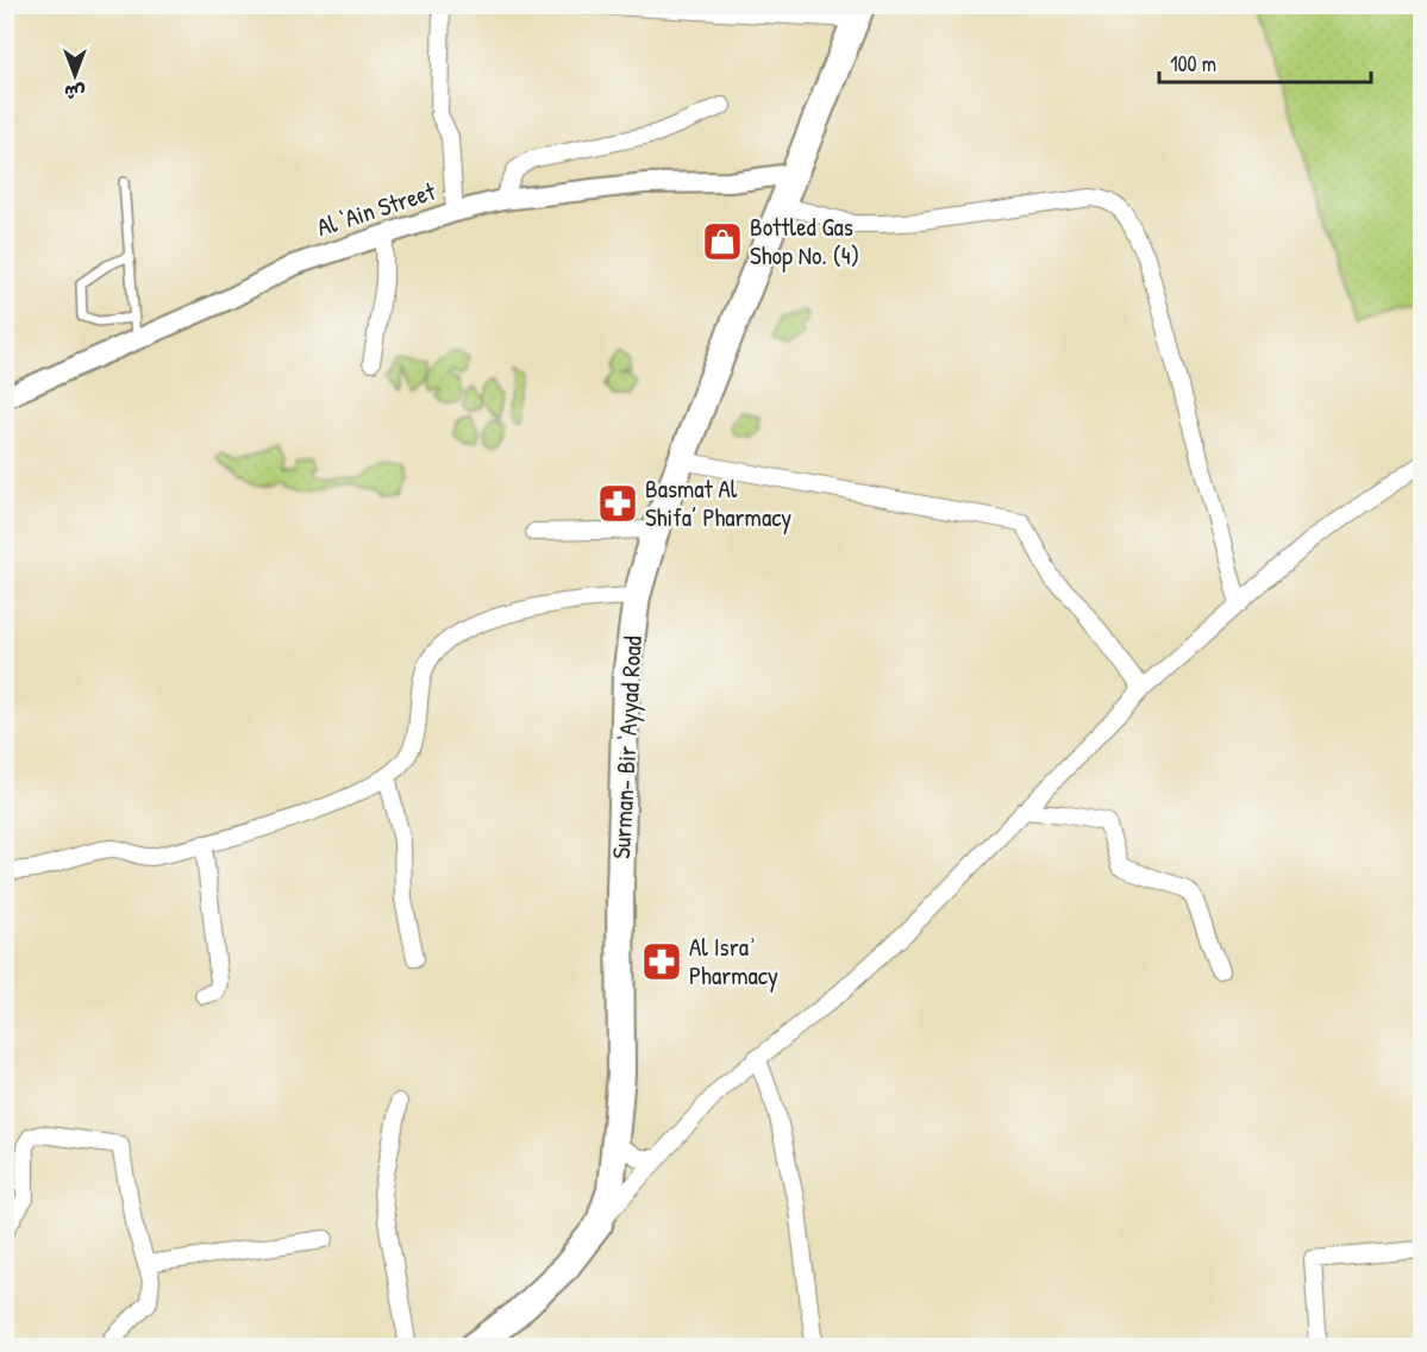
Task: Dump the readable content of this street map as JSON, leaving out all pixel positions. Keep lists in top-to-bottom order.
{
  "streets": {
    "highway": ["Surman- Bir ‘Ayyad Road"],
    "street": ["Al ‘Ain Street"]
  },
  "crossings": [
    ["Al ‘Ain Street", "Surman- Bir ‘Ayyad Road"]
  ],
  "places": {
    "shop": ["Bottled Gas Shop No. (4)"],
    "pharmacy": ["Basmat Al Shifa’ Pharmacy", "Al Israʾ Pharmacy"]
  },
  "scale_bar": "100 m",
  "north": "bottom"
}
